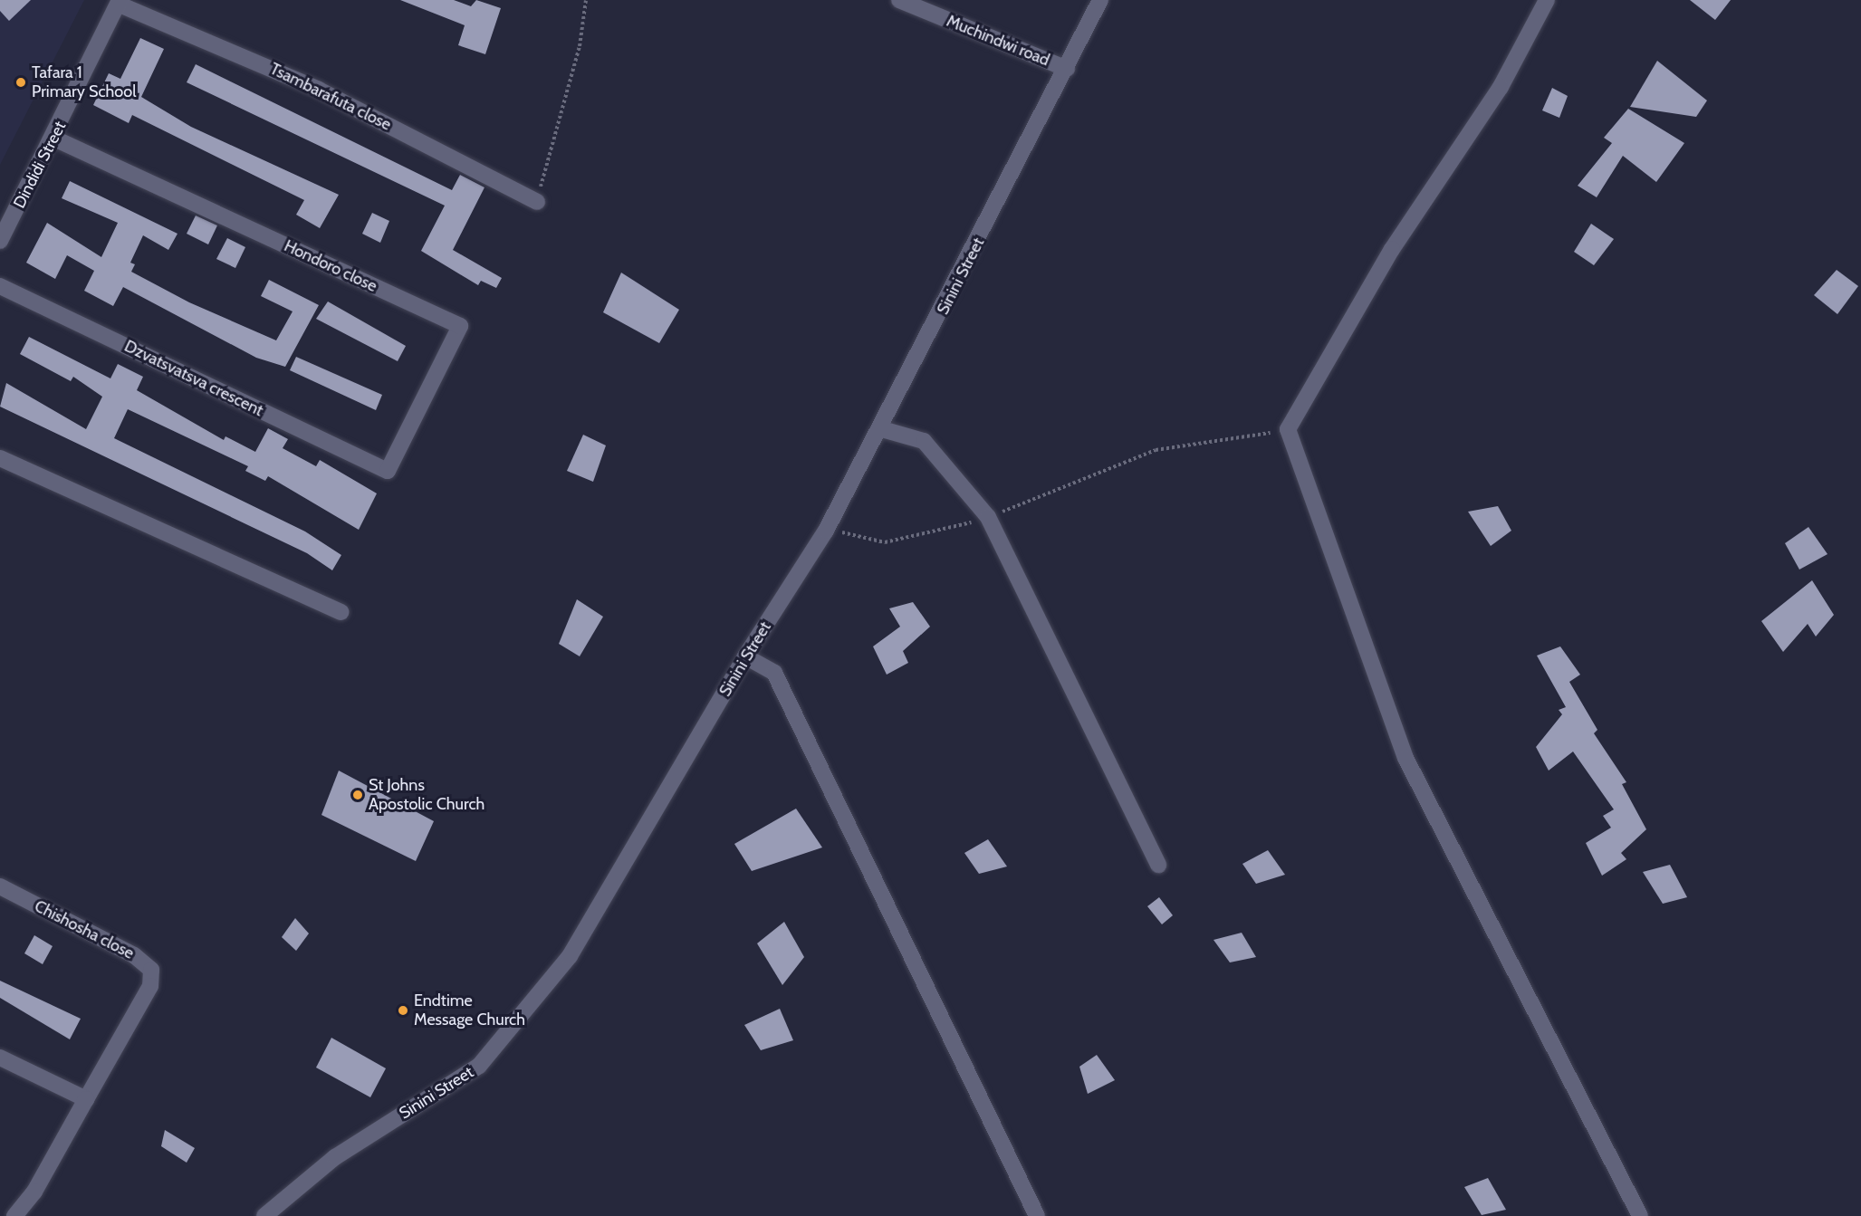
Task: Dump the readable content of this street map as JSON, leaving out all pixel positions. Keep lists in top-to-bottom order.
{
  "streets": {
    "street": [
      "Muchindwi road",
      "Tsambarafuta close",
      "Dindidi Street",
      "Hondoro close",
      "Sinini Street",
      "Dzvatsvatsva crescent",
      "Chishosha close"
    ]
  },
  "crossings": [
    ["Muchindwi road", "Sinini Street"],
    ["Tsambarafuta close", "Dindidi Street"],
    ["Dindidi Street", "Hondoro close"],
    ["Hondoro close", "Dzvatsvatsva crescent"]
  ],
  "places": ["Tafara 1 Primary School", "St Johns Apostolic Church", "Endtime Message Church"]
}
